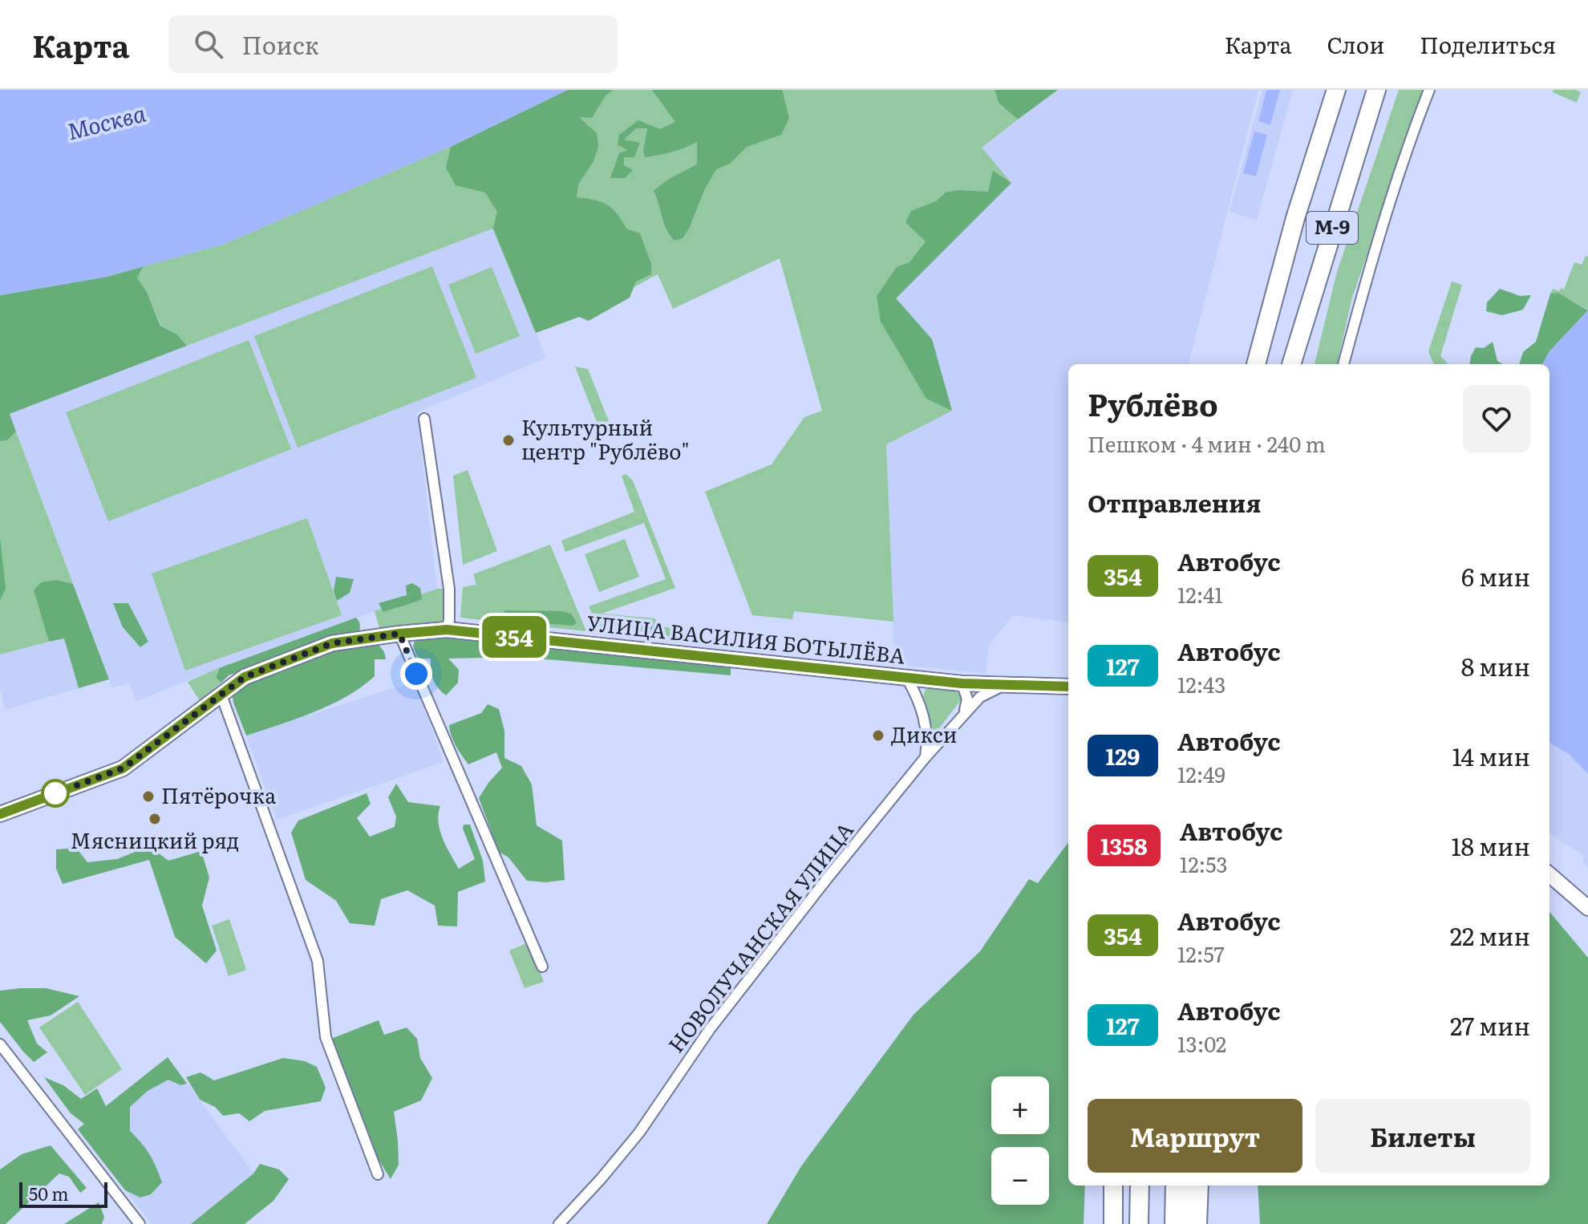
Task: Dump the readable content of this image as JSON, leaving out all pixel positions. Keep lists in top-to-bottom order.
{
  "streets": {
    "highway": ["М-9"],
    "street": ["УЛИЦА ВАСИЛИЯ БОТЫЛЁВА", "НОВОЛУЧАНСКАЯ УЛИЦА"]
  },
  "crossings": [
    ["УЛИЦА ВАСИЛИЯ БОТЫЛЁВА", "НОВОЛУЧАНСКАЯ УЛИЦА"]
  ],
  "water": ["Москва"],
  "places": [
    "Культурный центр \"Рублёво\"",
    "Дикси",
    "Пятёрочка",
    "Мясницкий ряд"
  ],
  "lines": ["bus line 354"],
  "scale_bar": "50 m",
  "page": {
    "header": "Карта",
    "search": "Поиск",
    "nav": ["Карта", "Слои", "Поделиться"],
    "on_map": "354",
    "heading": [
      ["Рублёво", "Пешком · 4 мин · 240 m"],
      "Отправления"
    ],
    "list": [
      {
        "mark": "354",
        "name": "Автобус",
        "note": "12:41",
        "value": "6 мин"
      },
      {
        "mark": "127",
        "name": "Автобус",
        "note": "12:43",
        "value": "8 мин"
      },
      {
        "mark": "129",
        "name": "Автобус",
        "note": "12:49",
        "value": "14 мин"
      },
      {
        "mark": "1358",
        "name": "Автобус",
        "note": "12:53",
        "value": "18 мин"
      },
      {
        "mark": "354",
        "name": "Автобус",
        "note": "12:57",
        "value": "22 мин"
      },
      {
        "mark": "127",
        "name": "Автобус",
        "note": "13:02",
        "value": "27 мин"
      }
    ],
    "map_buttons": ["+", "−"],
    "buttons": ["Маршрут", "Билеты"],
    "scale": "50 m"
  }
}
